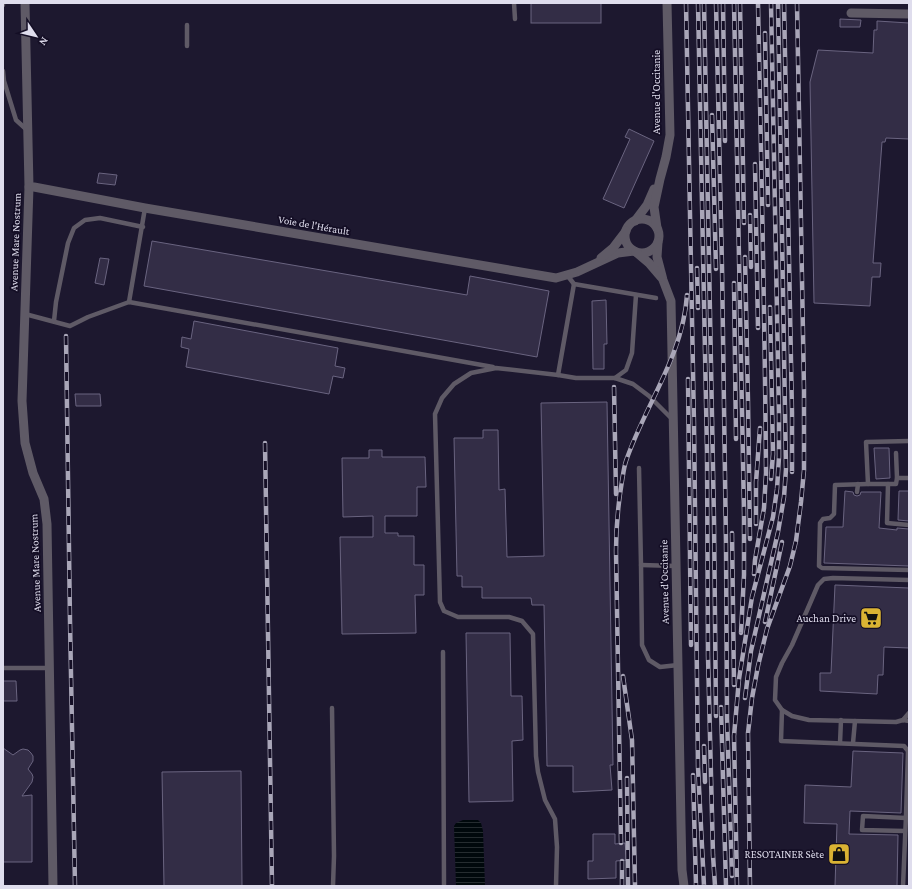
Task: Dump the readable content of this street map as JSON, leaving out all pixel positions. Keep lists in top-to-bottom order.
{
  "streets": {
    "street": ["Avenue d'Occitanie", "Voie de l'Hérault", "Avenue Mare Nostrum"]
  },
  "crossings": [
    ["Avenue d'Occitanie", "Voie de l'Hérault"],
    ["Voie de l'Hérault", "Avenue Mare Nostrum"]
  ],
  "places": {
    "supermarket": ["Auchan Drive"],
    "shop": ["RESOTAINER Sète"]
  },
  "north": "bottom right"
}
